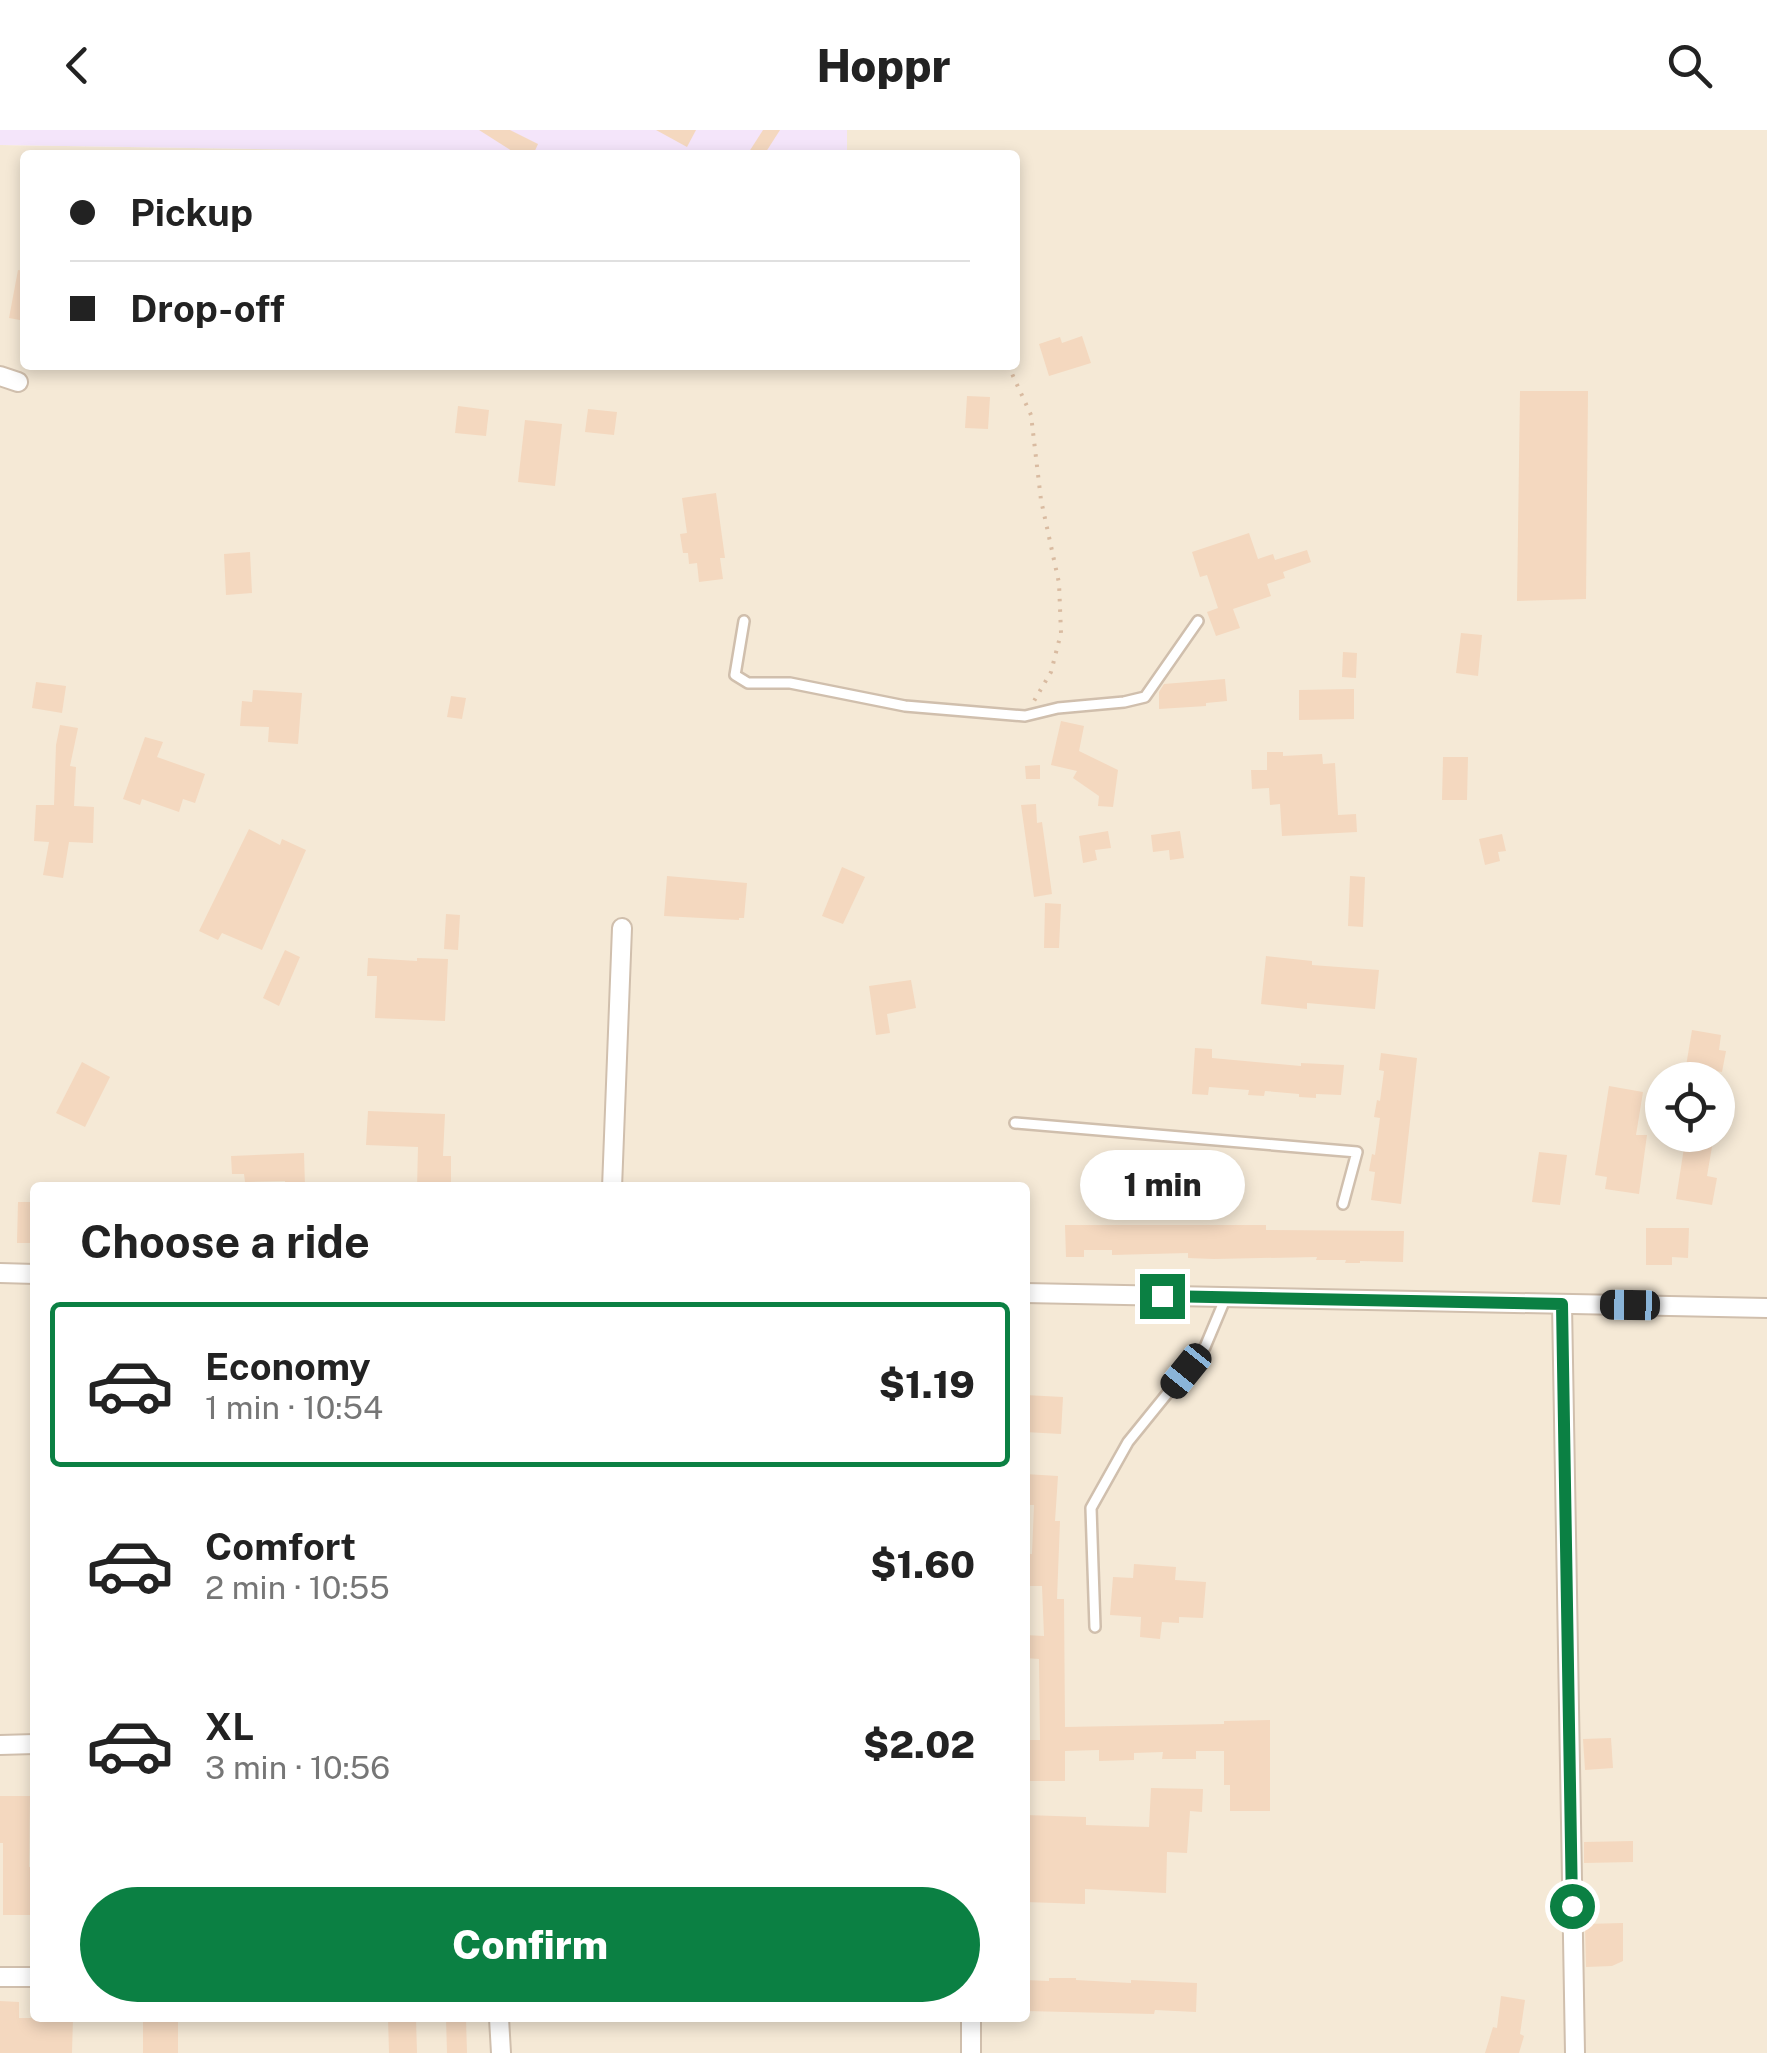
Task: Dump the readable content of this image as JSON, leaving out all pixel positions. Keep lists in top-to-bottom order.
{
  "page": {
    "header": "Hoppr",
    "banner": ["Pickup", "Drop-off"],
    "bubble": "1 min",
    "heading": "Choose a ride",
    "list": [
      {
        "name": "Economy",
        "note": "1 min · 10:54",
        "value": "$1.19"
      },
      {
        "name": "Comfort",
        "note": "2 min · 10:55",
        "value": "$1.60"
      },
      {
        "name": "XL",
        "note": "3 min · 10:56",
        "value": "$2.02"
      }
    ],
    "buttons": "Confirm"
  }
}
